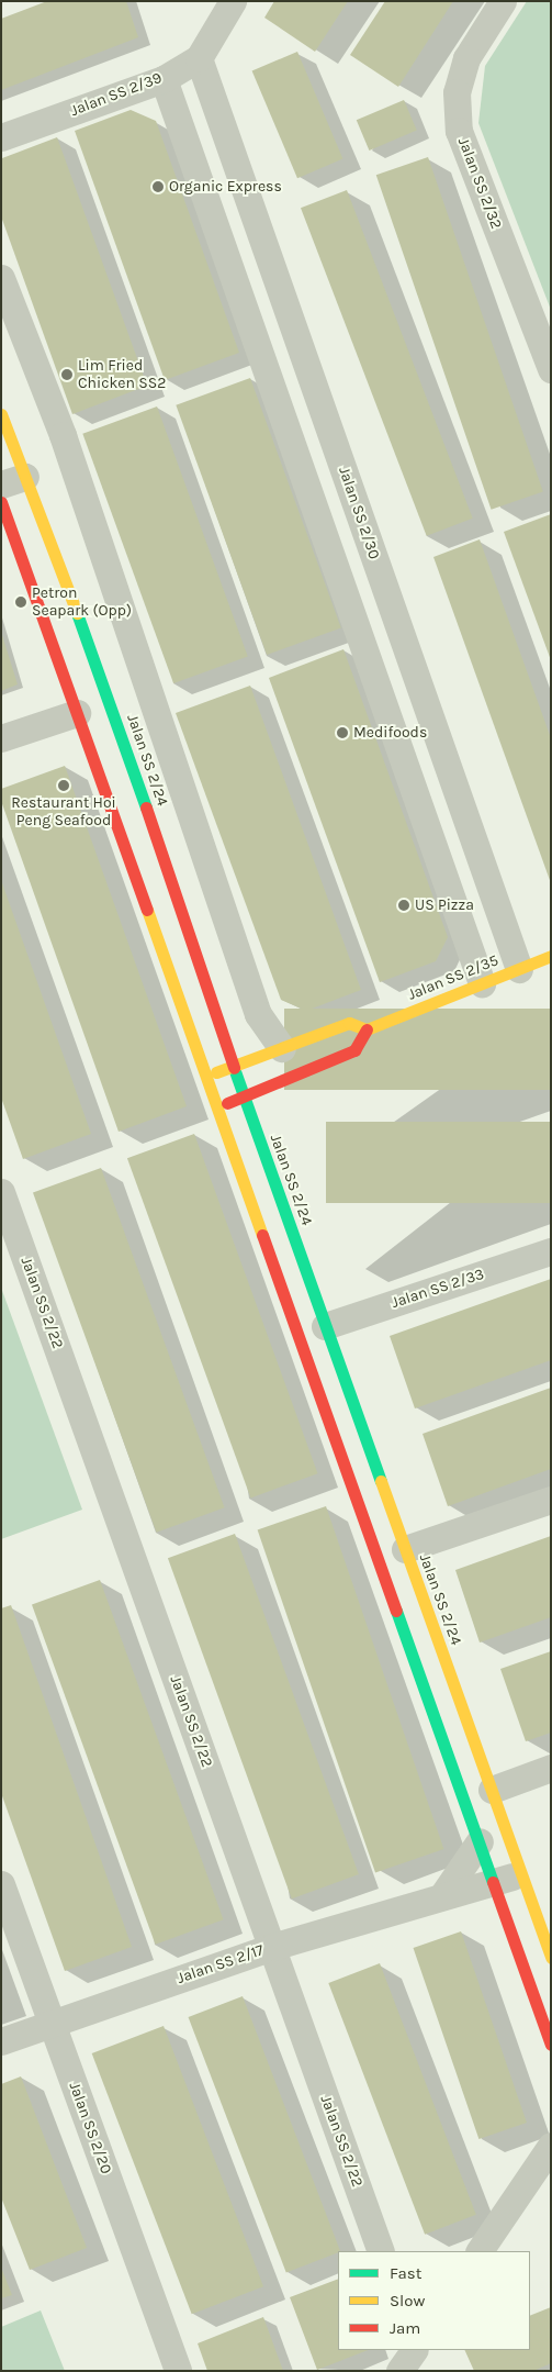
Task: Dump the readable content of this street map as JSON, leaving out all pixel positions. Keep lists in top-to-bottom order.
{
  "streets": {
    "main road": ["Jalan SS 2/24", "Jalan SS 2/35"],
    "street": [
      "Jalan SS 2/39",
      "Jalan SS 2/32",
      "Jalan SS 2/30",
      "Jalan SS 2/33",
      "Jalan SS 2/22",
      "Jalan SS 2/17",
      "Jalan SS 2/20"
    ]
  },
  "crossings": [
    ["Jalan SS 2/39", "Jalan SS 2/30"],
    ["Jalan SS 2/30", "Jalan SS 2/35"],
    ["Jalan SS 2/24", "Jalan SS 2/35"],
    ["Jalan SS 2/24", "Jalan SS 2/33"],
    ["Jalan SS 2/24", "Jalan SS 2/17"],
    ["Jalan SS 2/22", "Jalan SS 2/17"],
    ["Jalan SS 2/17", "Jalan SS 2/20"]
  ],
  "places": [
    "Organic Express",
    "Lim Fried Chicken SS2",
    "Petron Seapark (Opp)",
    "Medifoods",
    "Restaurant Hoi Peng Seafood",
    "US Pizza"
  ],
  "legend": ["Fast", "Slow", "Jam"]
}
